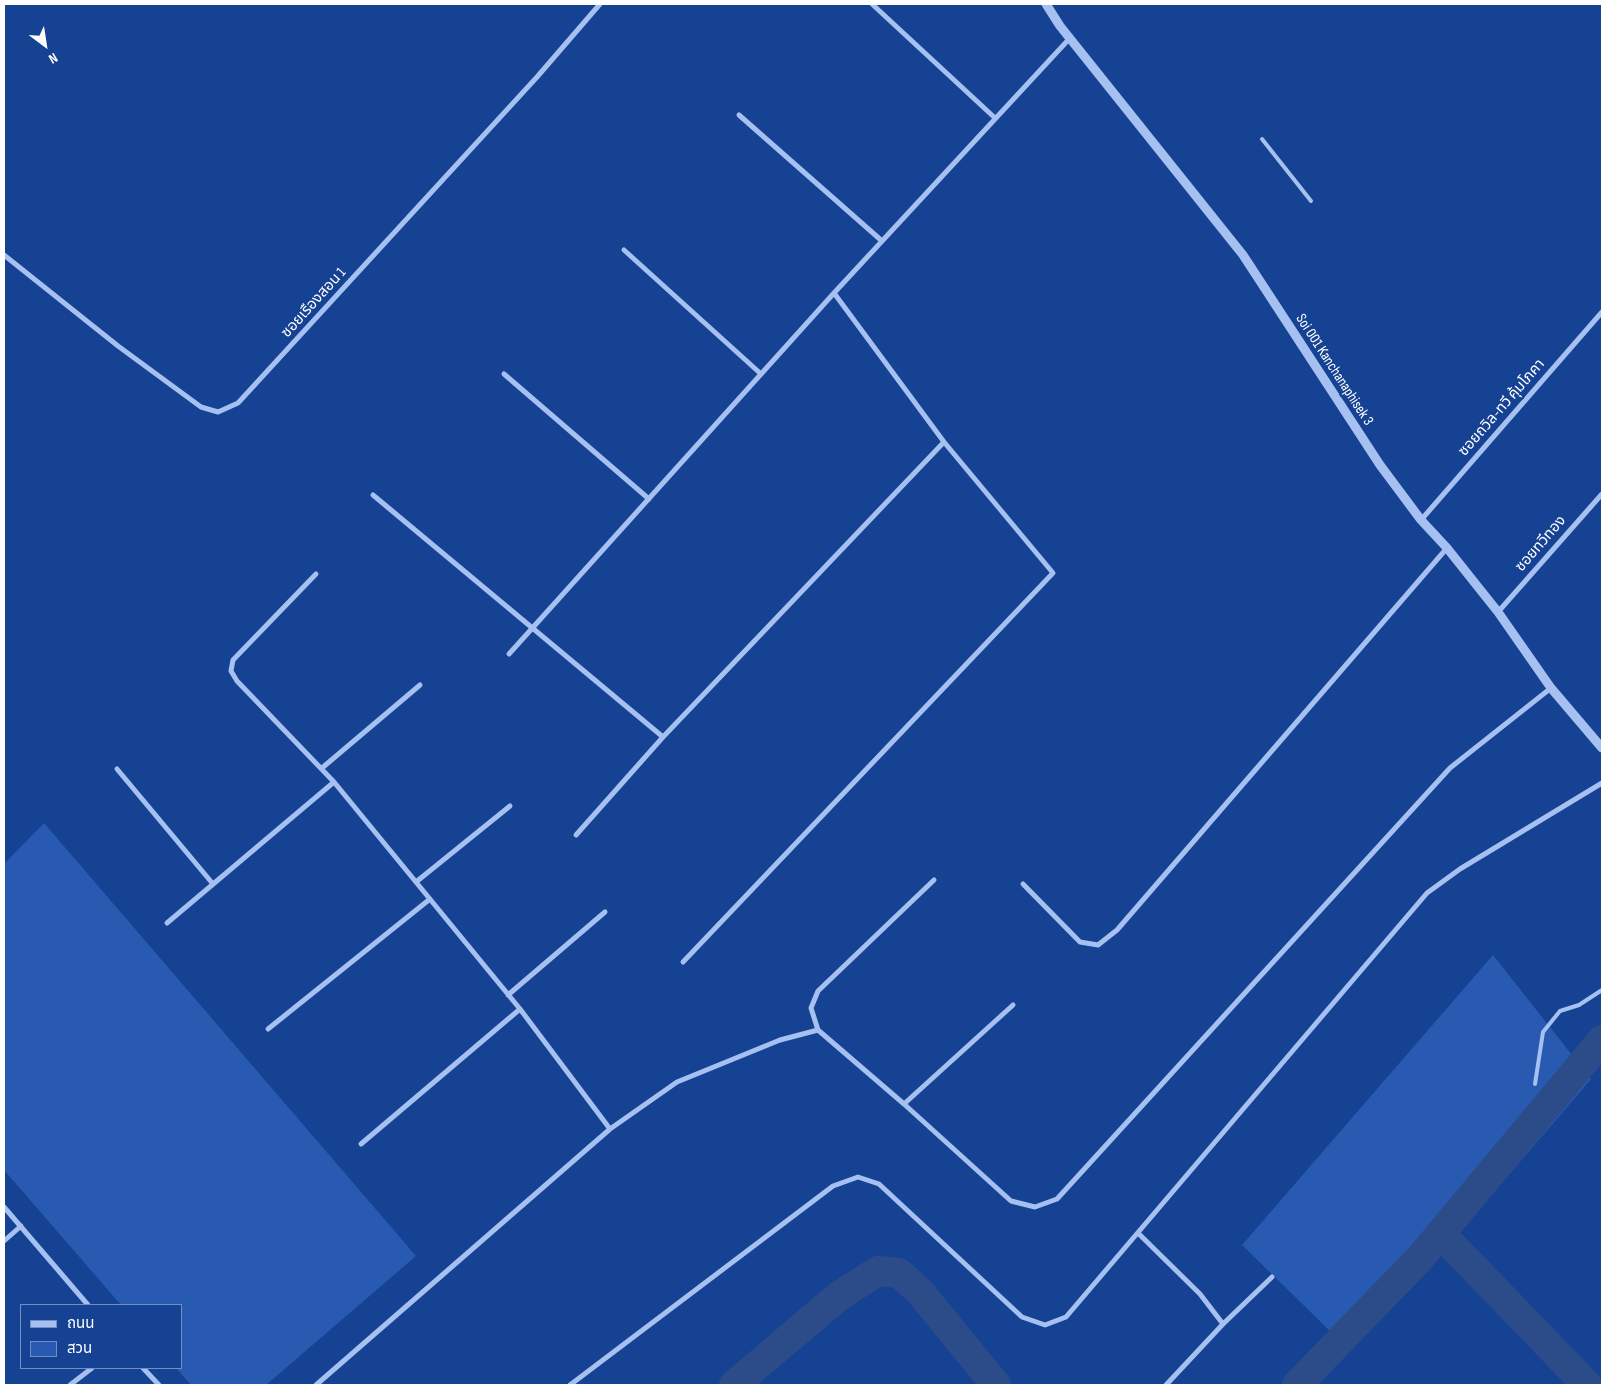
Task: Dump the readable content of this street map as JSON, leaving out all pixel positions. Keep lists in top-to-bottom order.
{
  "streets": {
    "street": [
      "ซอยเรืองสอน 1",
      "Soi 001 Kanchanaphisek 3",
      "ซอยถวิล-ทวี คุ้มโภคา",
      "ซอยทวีทอง"
    ]
  },
  "crossings": [
    ["Soi 001 Kanchanaphisek 3", "ซอยถวิล-ทวี คุ้มโภคา"],
    ["Soi 001 Kanchanaphisek 3", "ซอยทวีทอง"]
  ],
  "legend": ["ถนน", "สวน"],
  "north": "bottom right"
}
